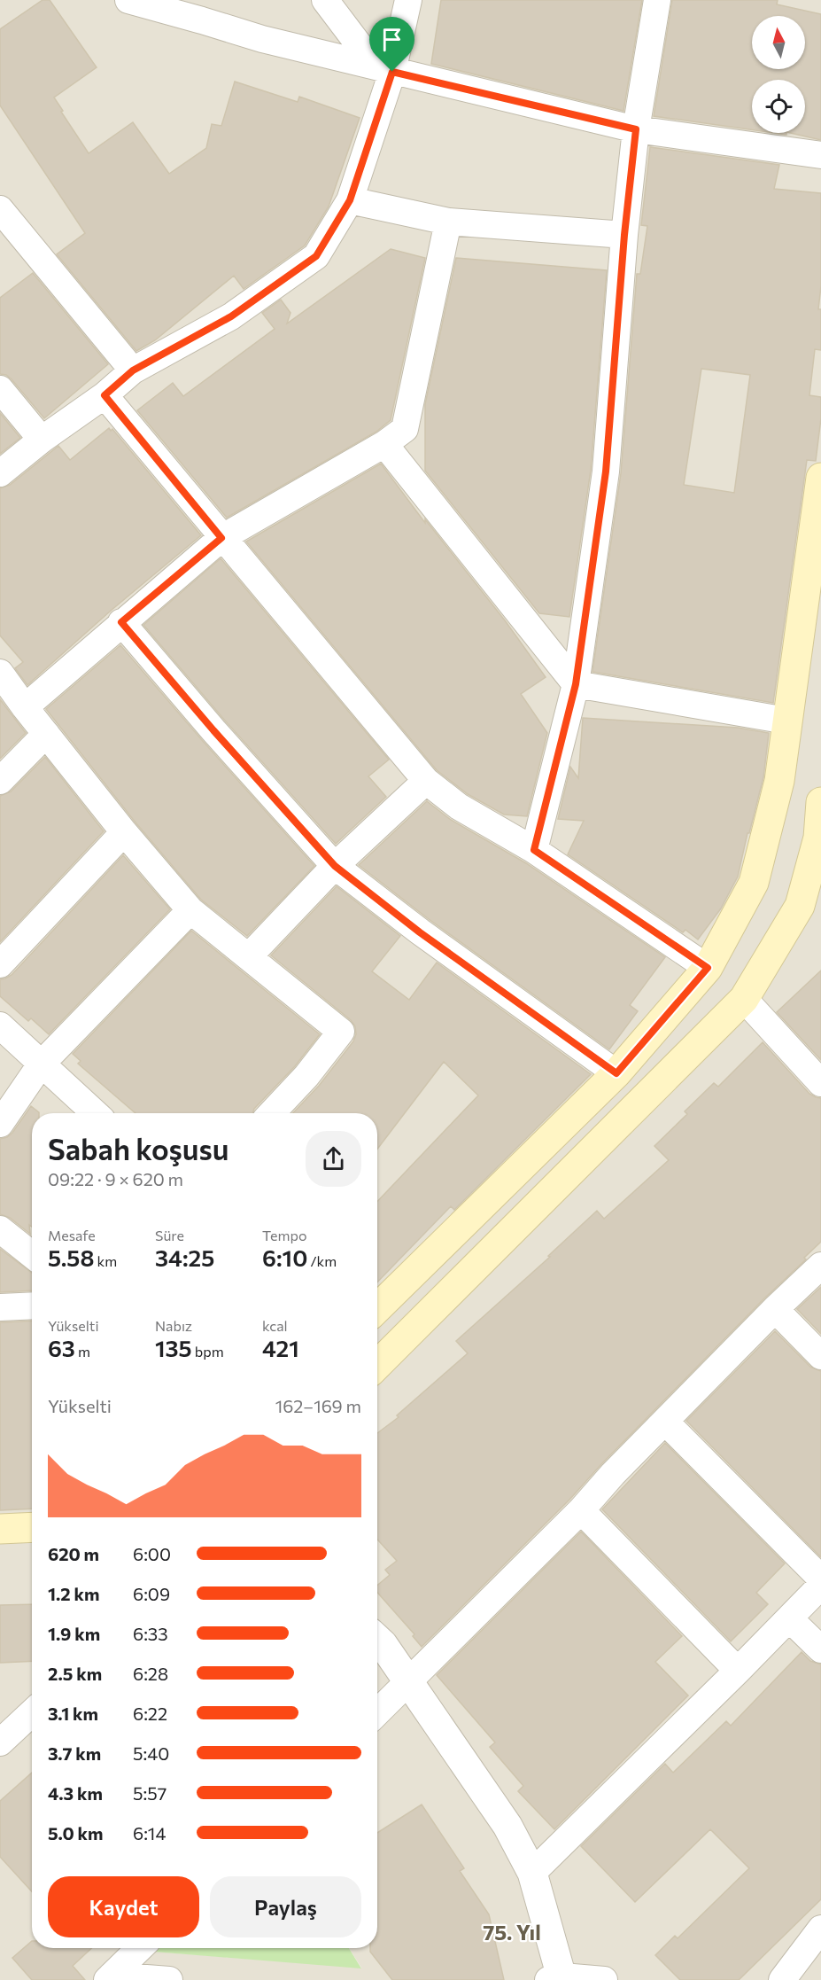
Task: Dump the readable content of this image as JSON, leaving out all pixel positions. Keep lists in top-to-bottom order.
{
  "districts": ["75. Yıl"],
  "north": "top",
  "page": {
    "heading": ["Sabah koşusu", "09:22 · 9 × 620 m"],
    "stats": [
      ["Mesafe", "5.58 km"],
      ["Süre", "34:25"],
      ["Tempo", "6:10 /km"],
      ["Yükselti", "63 m"],
      ["Nabız", "135 bpm"],
      ["kcal", "421"]
    ],
    "chart": ["Yükselti", "162–169 m"],
    "list": [
      {
        "name": "620 m",
        "note": "6:00"
      },
      {
        "name": "1.2 km",
        "note": "6:09"
      },
      {
        "name": "1.9 km",
        "note": "6:33"
      },
      {
        "name": "2.5 km",
        "note": "6:28"
      },
      {
        "name": "3.1 km",
        "note": "6:22"
      },
      {
        "name": "3.7 km",
        "note": "5:40"
      },
      {
        "name": "4.3 km",
        "note": "5:57"
      },
      {
        "name": "5.0 km",
        "note": "6:14"
      }
    ],
    "buttons": ["Kaydet", "Paylaş"]
  }
}
